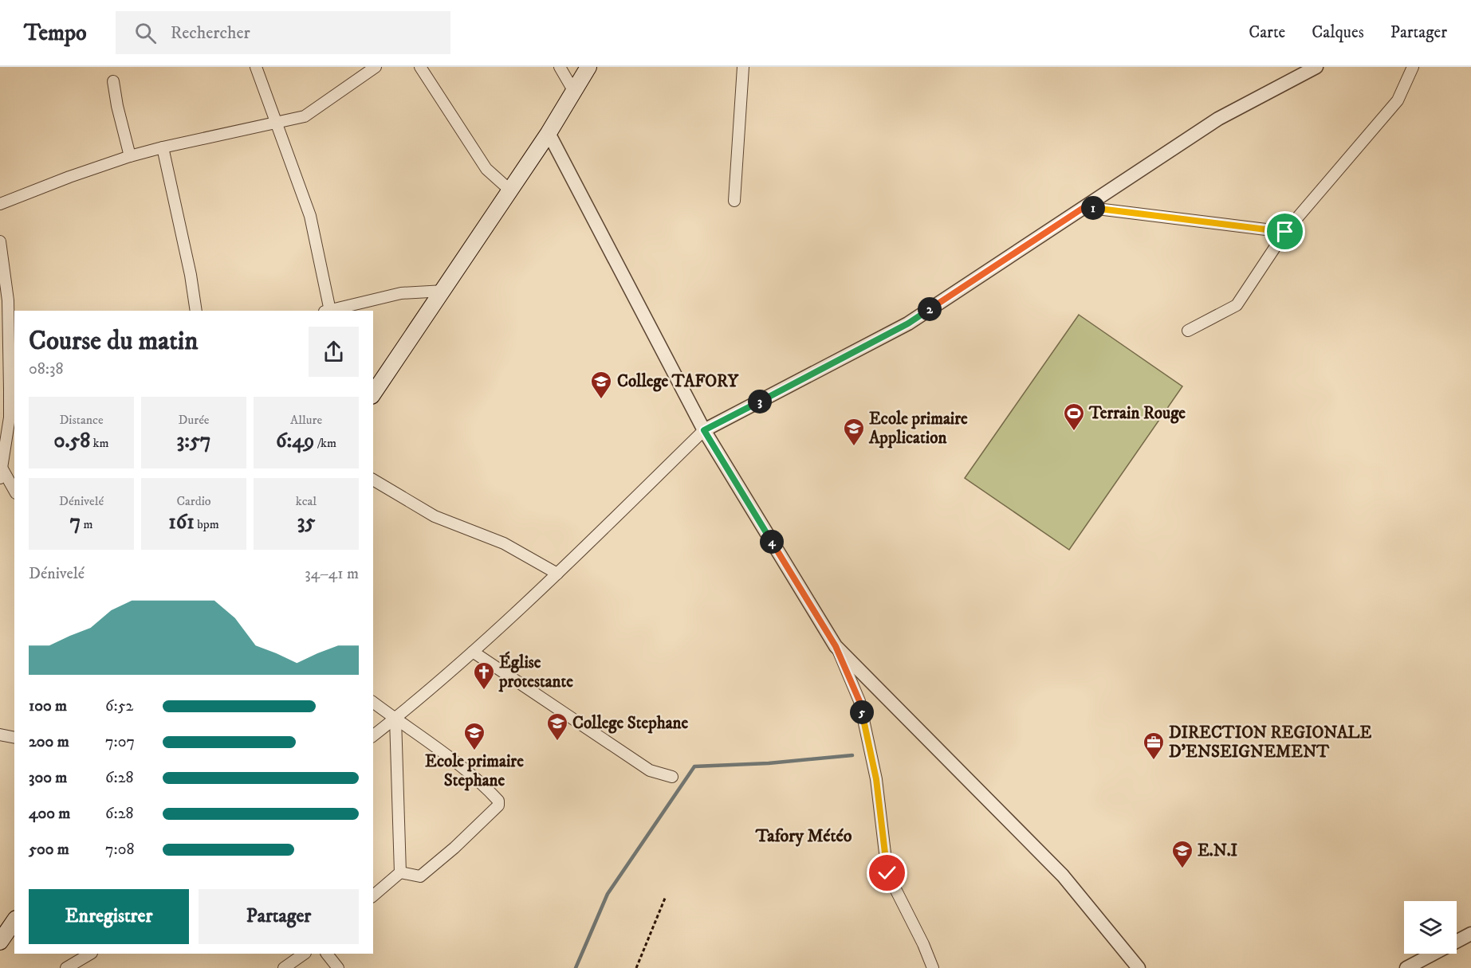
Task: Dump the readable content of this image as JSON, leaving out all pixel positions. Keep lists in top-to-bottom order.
{
  "districts": ["Tafory Météo"],
  "places": {
    "school or university": [
      "College TAFORY",
      "Ecole primaire Application",
      "College Stephane",
      "Ecole primaire Stephane",
      "E.N.I"
    ],
    "sports": ["Terrain Rouge"],
    "church": ["Église protestante"],
    "office": ["DIRECTION REGIONALE D'ENSEIGNEMENT"]
  },
  "page": {
    "header": "Tempo",
    "search": "Rechercher",
    "nav": ["Carte", "Calques", "Partager"],
    "pins": [
      "1",
      "2",
      "3",
      "4",
      "5"
    ],
    "heading": ["Course du matin", "08:38"],
    "stats": [
      ["Distance", "0.58 km"],
      ["Durée", "3:57"],
      ["Allure", "6:49 /km"],
      ["Dénivelé", "7 m"],
      ["Cardio", "161 bpm"],
      ["kcal", "35"]
    ],
    "chart": ["Dénivelé", "34–41 m"],
    "list": [
      {
        "name": "100 m",
        "note": "6:52"
      },
      {
        "name": "200 m",
        "note": "7:07"
      },
      {
        "name": "300 m",
        "note": "6:28"
      },
      {
        "name": "400 m",
        "note": "6:28"
      },
      {
        "name": "500 m",
        "note": "7:08"
      }
    ],
    "buttons": ["Enregistrer", "Partager"]
  }
}
